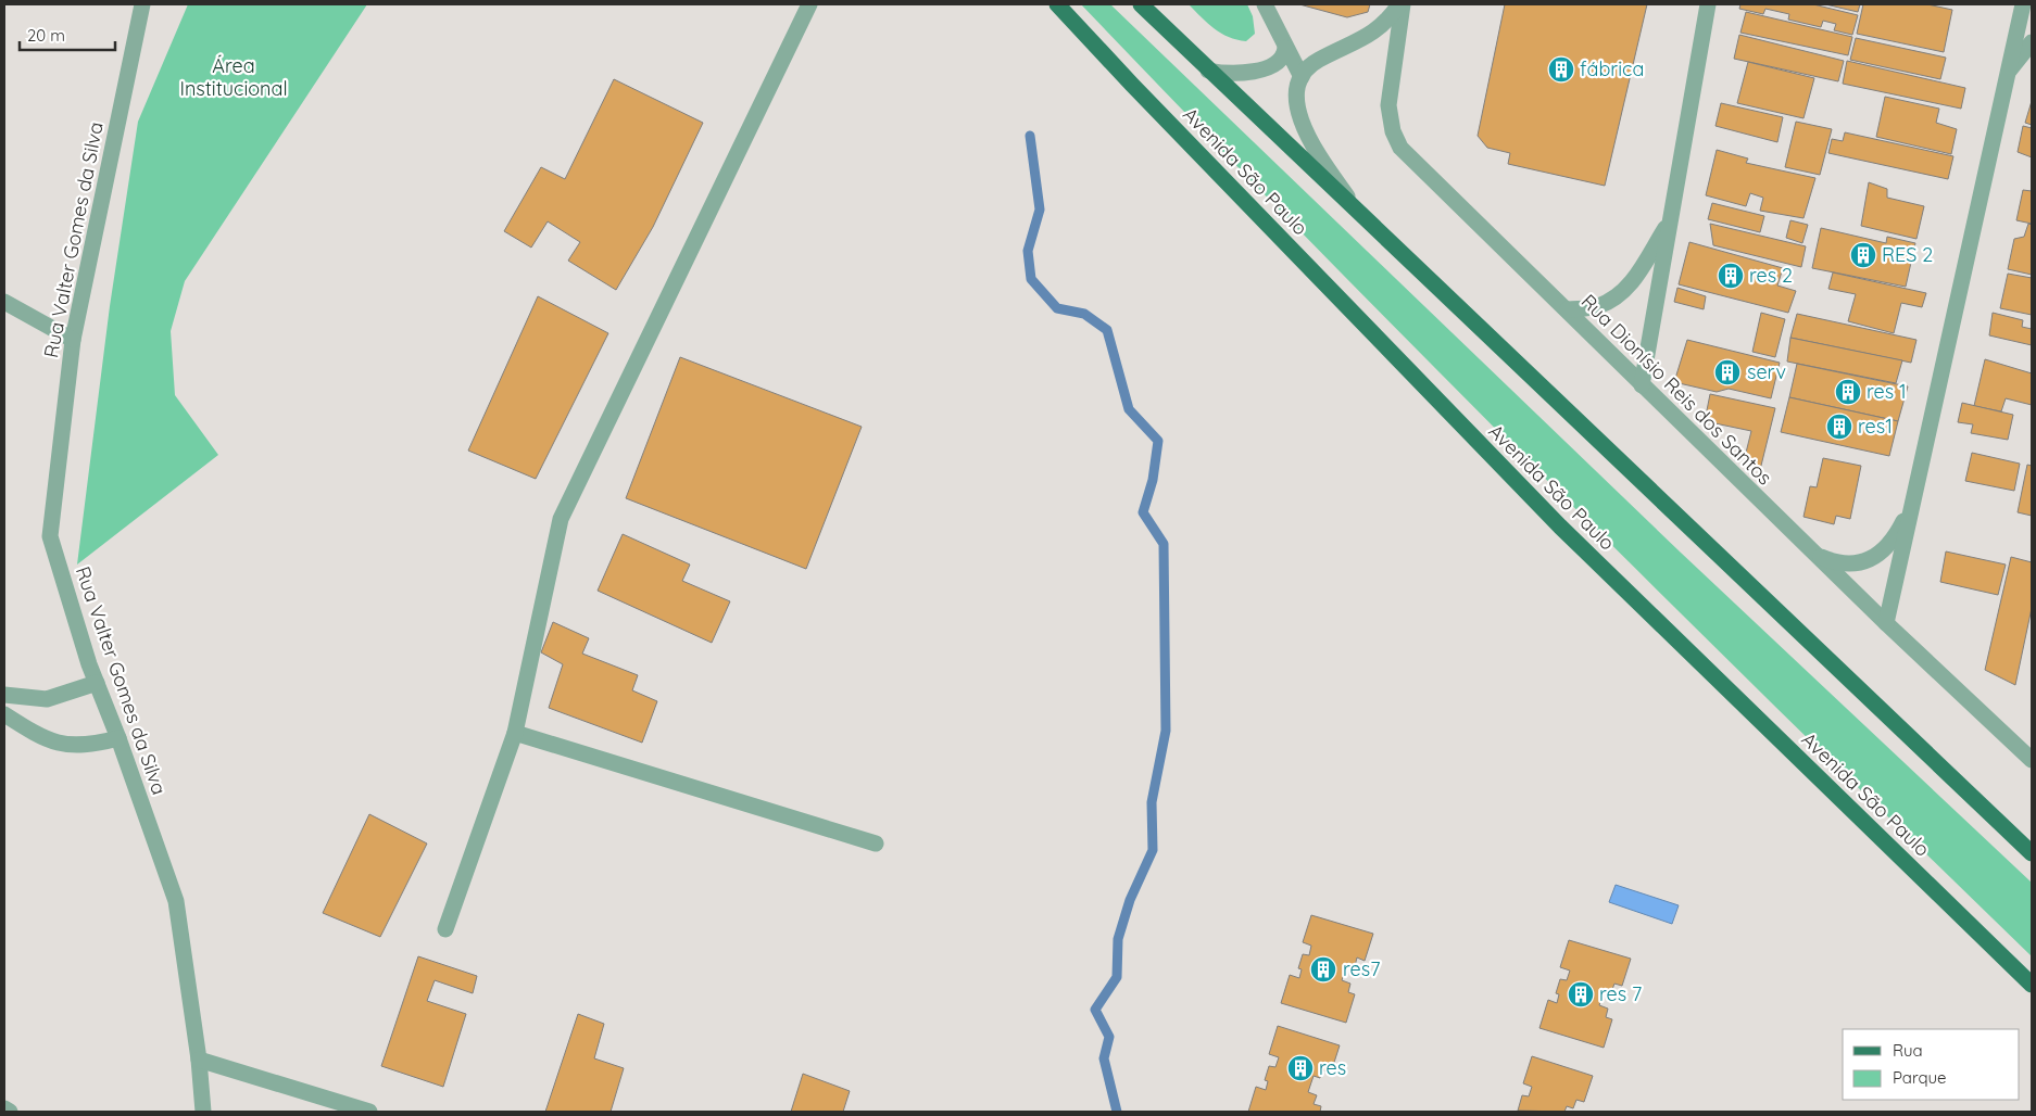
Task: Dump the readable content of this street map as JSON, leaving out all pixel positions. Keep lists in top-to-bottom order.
{
  "streets": {
    "main road": ["Avenida São Paulo"],
    "street": ["Rua Valter Gomes da Silva", "Rua Dionísio Reis dos Santos"]
  },
  "parks": ["Área Institucional"],
  "places": {
    "building": [
      "fábrica",
      "RES 2",
      "res 2",
      "serv",
      "res 1",
      "res1",
      "res7",
      "res 7",
      "res"
    ]
  },
  "legend": ["Rua", "Parque"],
  "scale_bar": "20 m"
}
